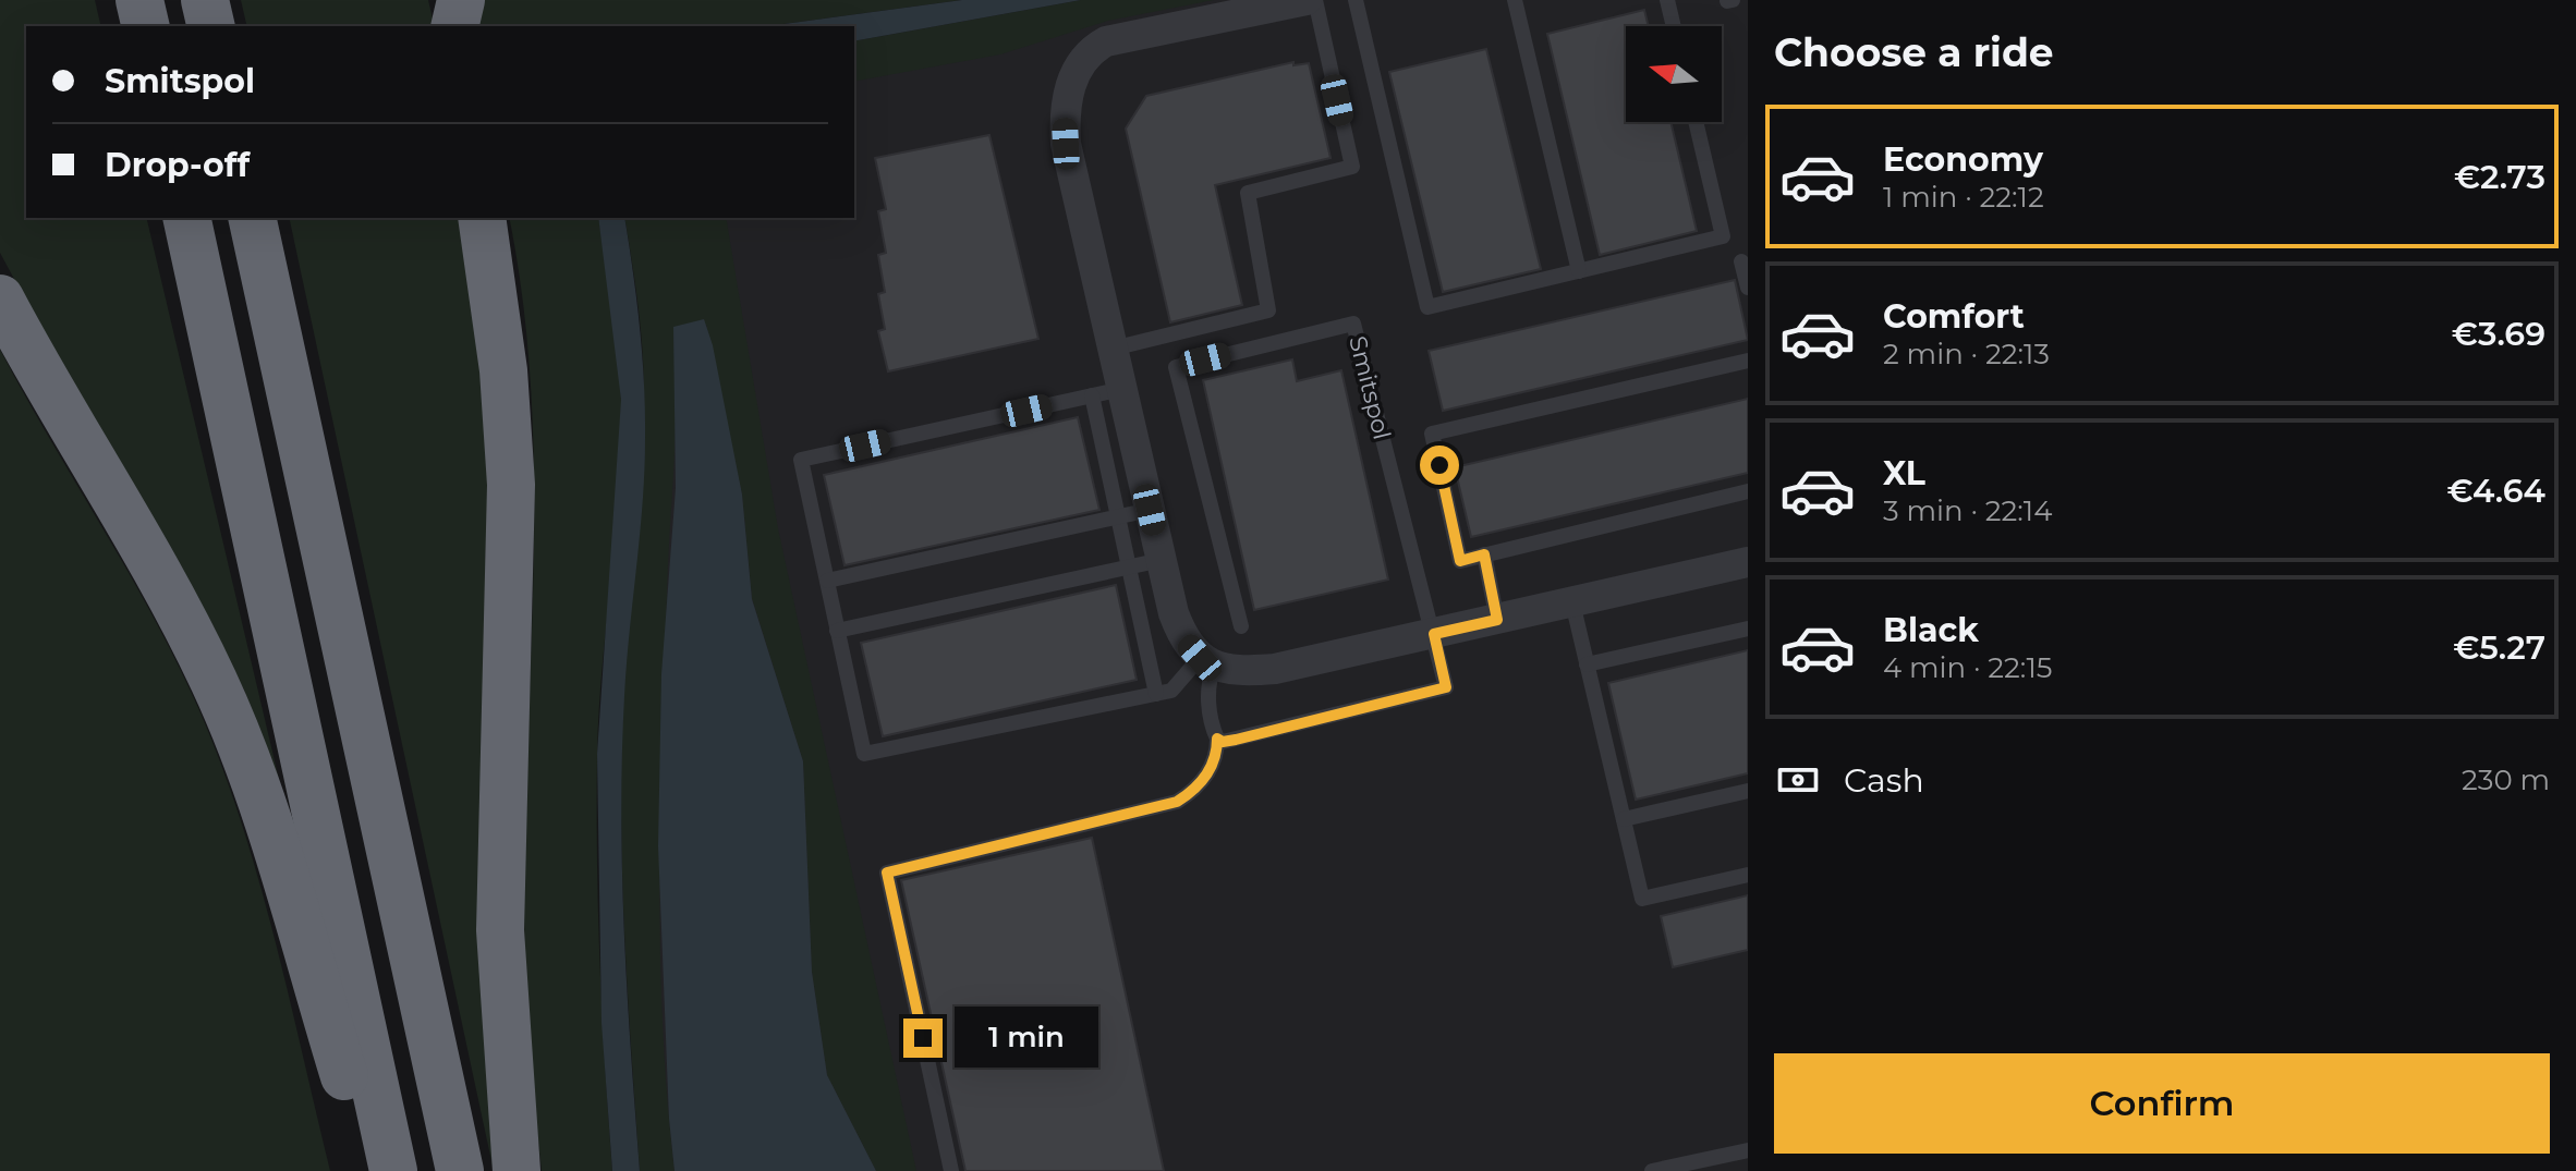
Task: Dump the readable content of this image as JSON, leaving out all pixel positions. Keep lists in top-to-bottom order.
{
  "streets": {
    "lane": ["Smitspol"]
  },
  "north": "left",
  "page": {
    "heading": "Choose a ride",
    "banner": ["Smitspol", "Drop-off"],
    "list": [
      {
        "name": "Economy",
        "note": "1 min · 22:12",
        "value": "€2.73"
      },
      {
        "name": "Comfort",
        "note": "2 min · 22:13",
        "value": "€3.69"
      },
      {
        "name": "XL",
        "note": "3 min · 22:14",
        "value": "€4.64"
      },
      {
        "name": "Black",
        "note": "4 min · 22:15",
        "value": "€5.27"
      }
    ],
    "pay": ["Cash", "230 m"],
    "bubble": "1 min",
    "buttons": "Confirm"
  }
}
